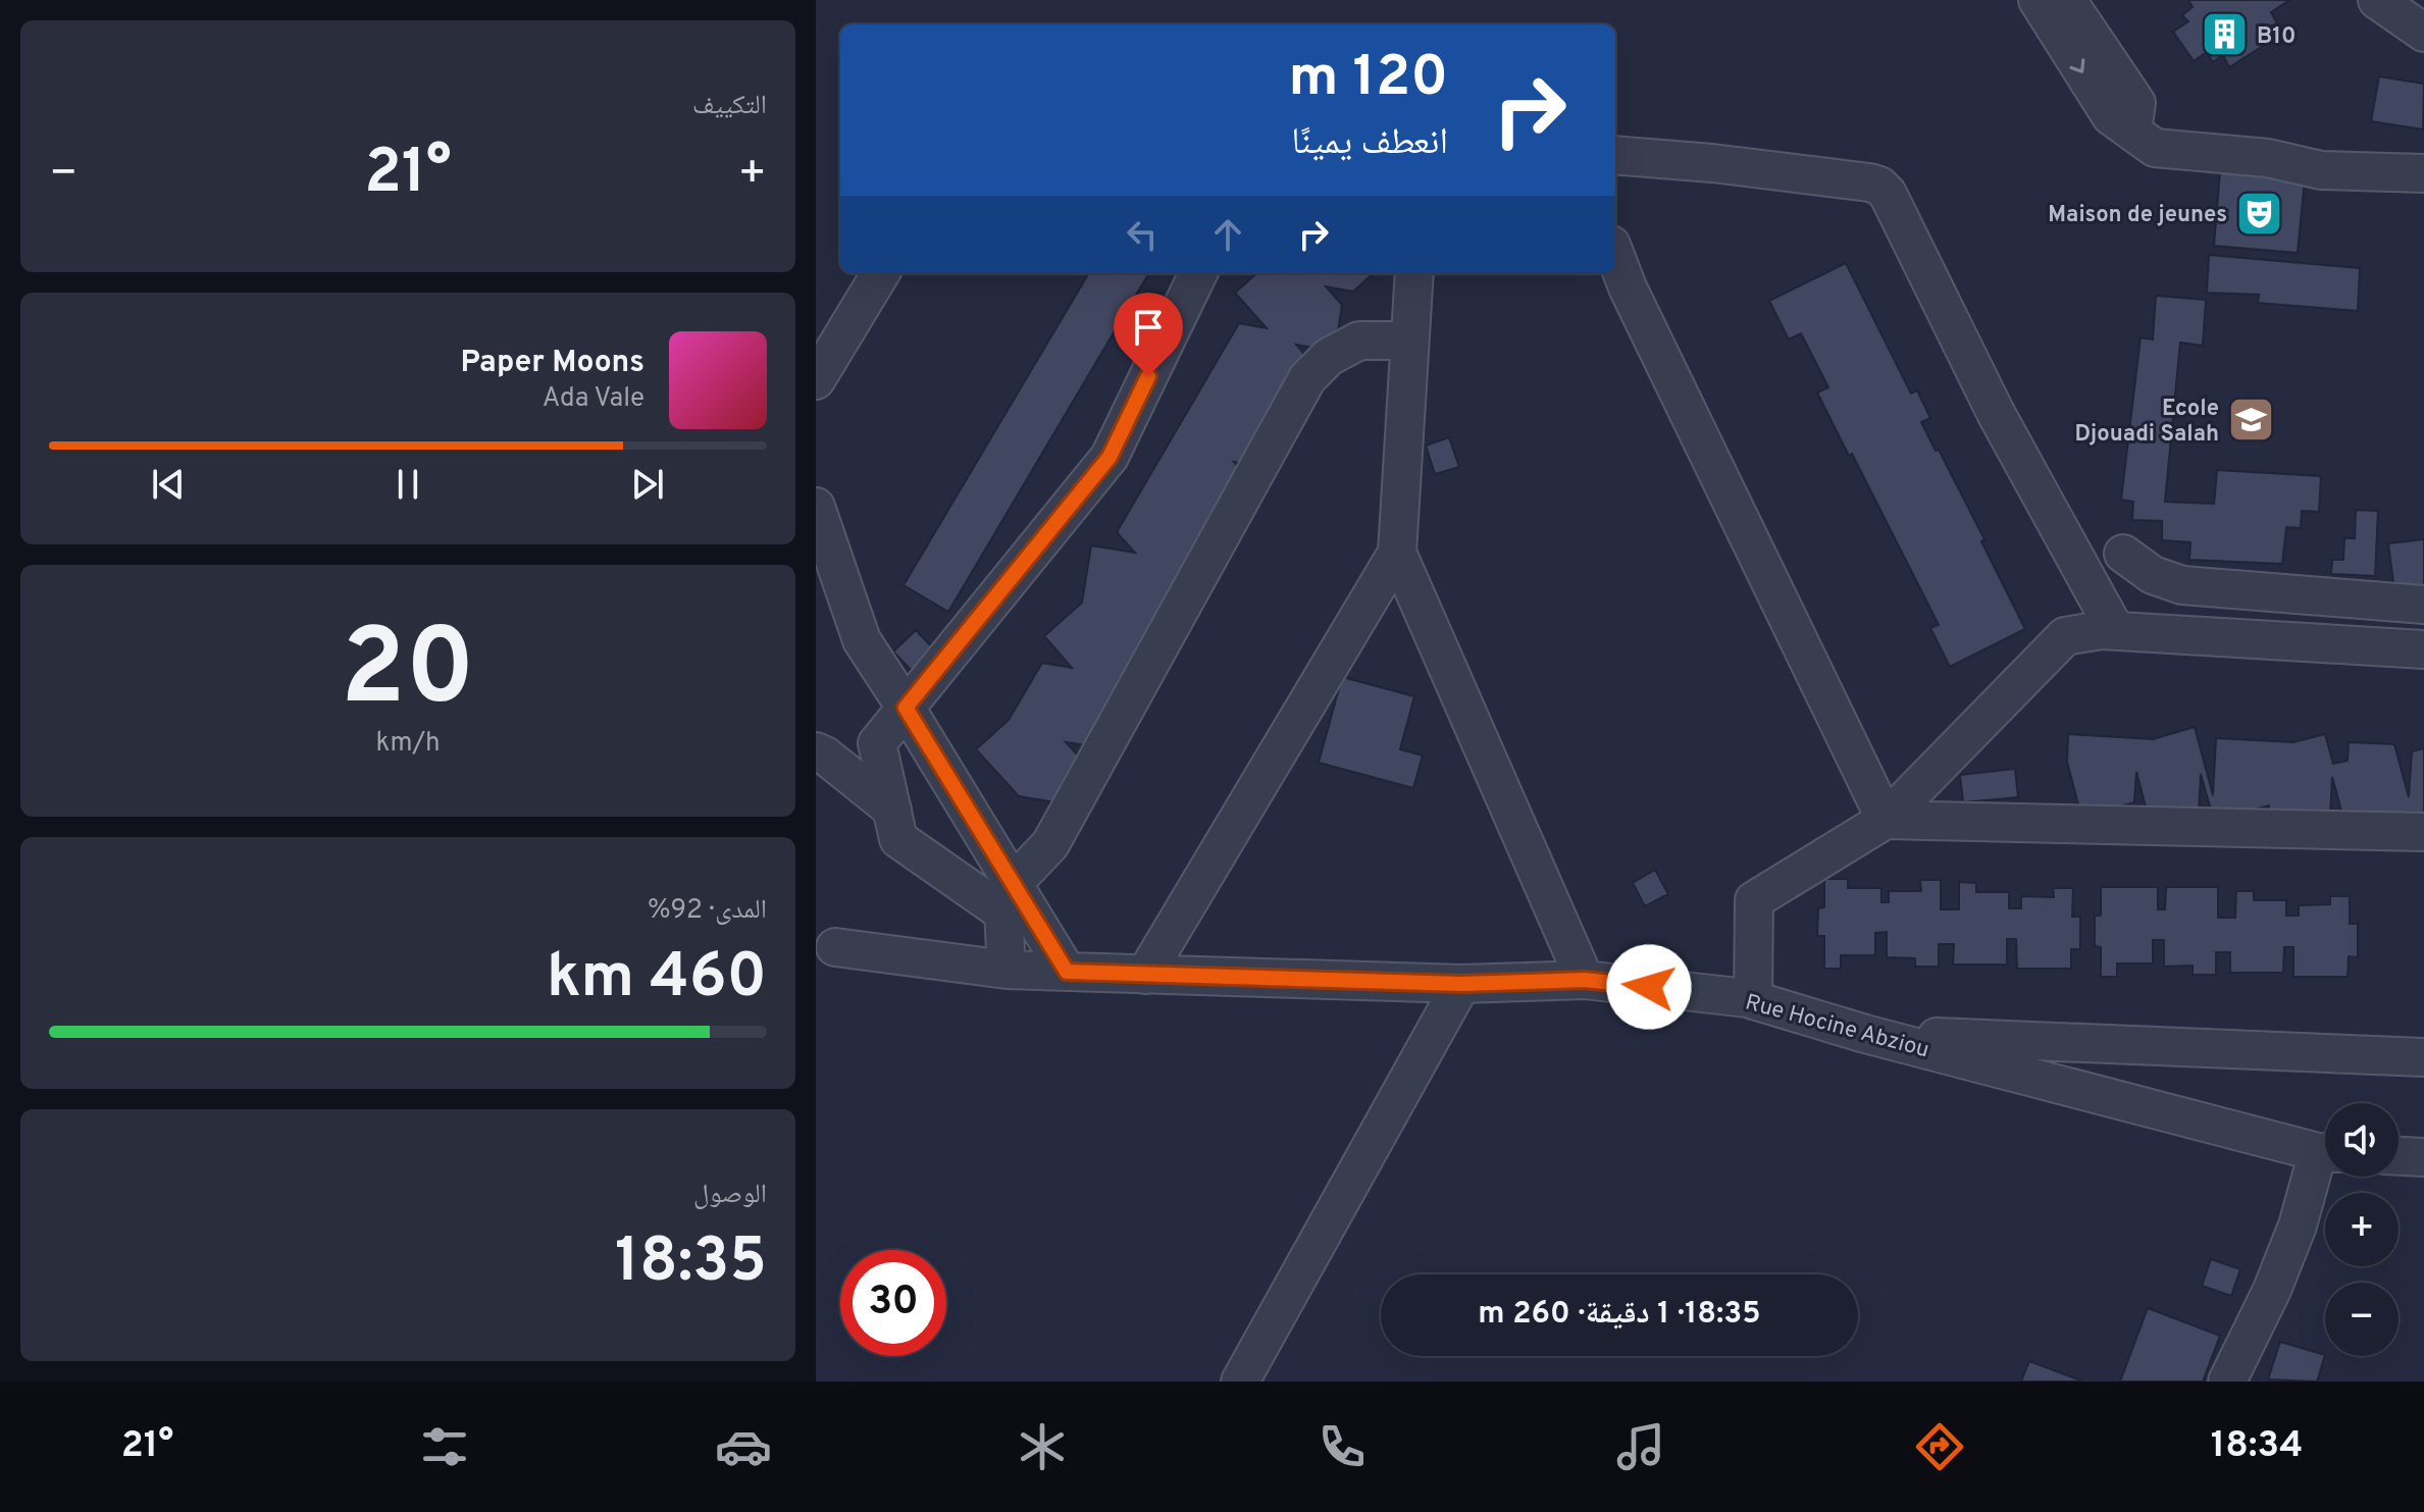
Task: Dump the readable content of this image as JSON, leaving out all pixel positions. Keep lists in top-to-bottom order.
{
  "streets": {
    "street": ["Rue Hocine Abziou"]
  },
  "places": {
    "building": ["B10"],
    "theatre": ["Maison de jeunes"],
    "school or university": ["Ecole Djouadi Salah"]
  },
  "page": {
    "tile": [
      "التكييف",
      ["20", "km/h"],
      ["المدى · 92%", "460 km"],
      ["الوصول", "18:35"]
    ],
    "turn": ["120 m", "انعطف يمينًا"],
    "heat": ["−", "21°", "+"],
    "song": ["Paper Moons", "Ada Vale"],
    "map_buttons": ["+", "−"],
    "limit": "30",
    "trip": "18:35 · 1 دقيقة · 260 m",
    "tabs": ["18:34", "21°"]
  }
}
